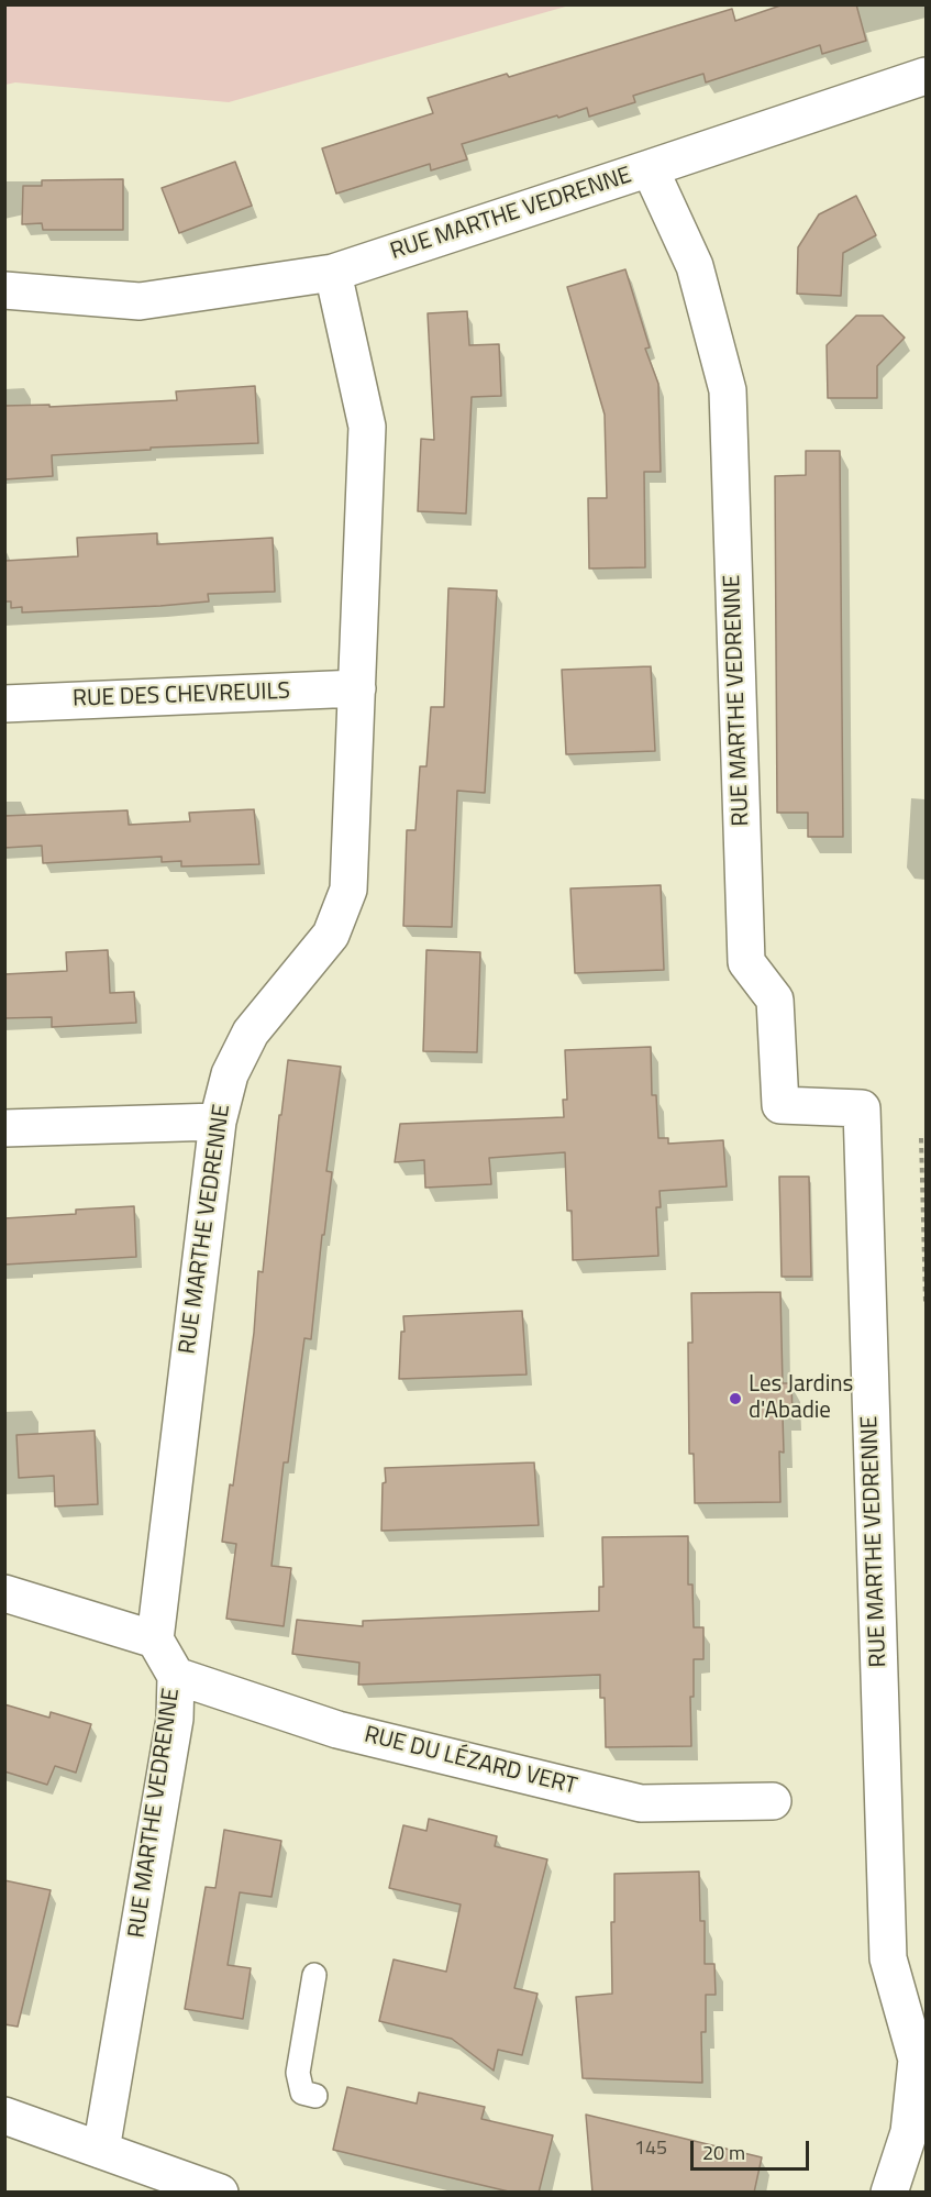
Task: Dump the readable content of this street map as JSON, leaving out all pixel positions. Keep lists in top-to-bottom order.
{
  "streets": {
    "street": ["RUE MARTHE VEDRENNE", "RUE DES CHEVREUILS", "RUE DU LÉZARD VERT"]
  },
  "crossings": [
    ["RUE MARTHE VEDRENNE", "RUE DES CHEVREUILS"],
    ["RUE MARTHE VEDRENNE", "RUE DU LÉZARD VERT"]
  ],
  "places": ["Les Jardins d'Abadie"],
  "house_numbers": ["145"],
  "scale_bar": "20 m"
}
